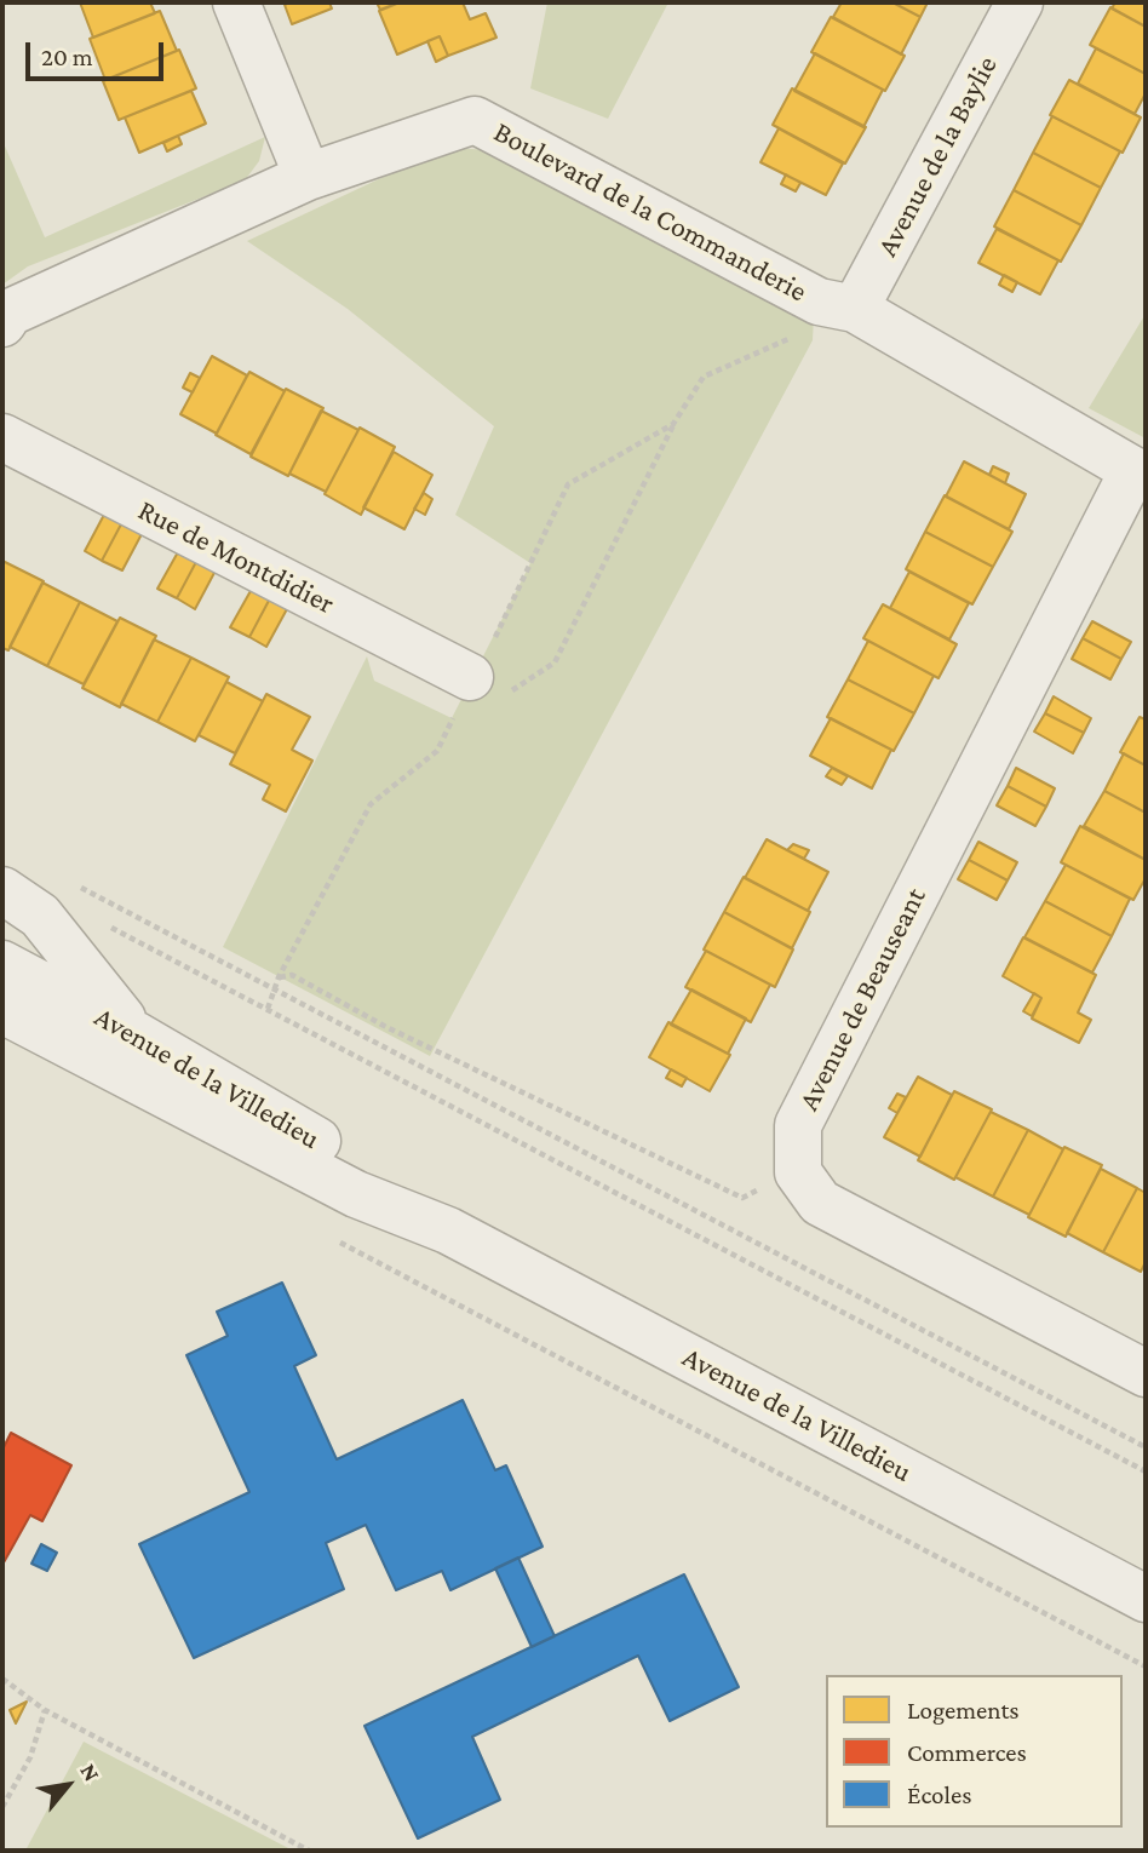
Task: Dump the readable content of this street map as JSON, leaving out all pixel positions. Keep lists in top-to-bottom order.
{
  "streets": {
    "street": [
      "Avenue de la Baylie",
      "Boulevard de la Commanderie",
      "Rue de Montdidier",
      "Avenue de Beauseant",
      "Avenue de la Villedieu"
    ]
  },
  "crossings": [
    ["Avenue de la Baylie", "Boulevard de la Commanderie"],
    ["Boulevard de la Commanderie", "Avenue de Beauseant"]
  ],
  "legend": ["Logements", "Commerces", "Écoles"],
  "scale_bar": "20 m",
  "north": "top right"
}
